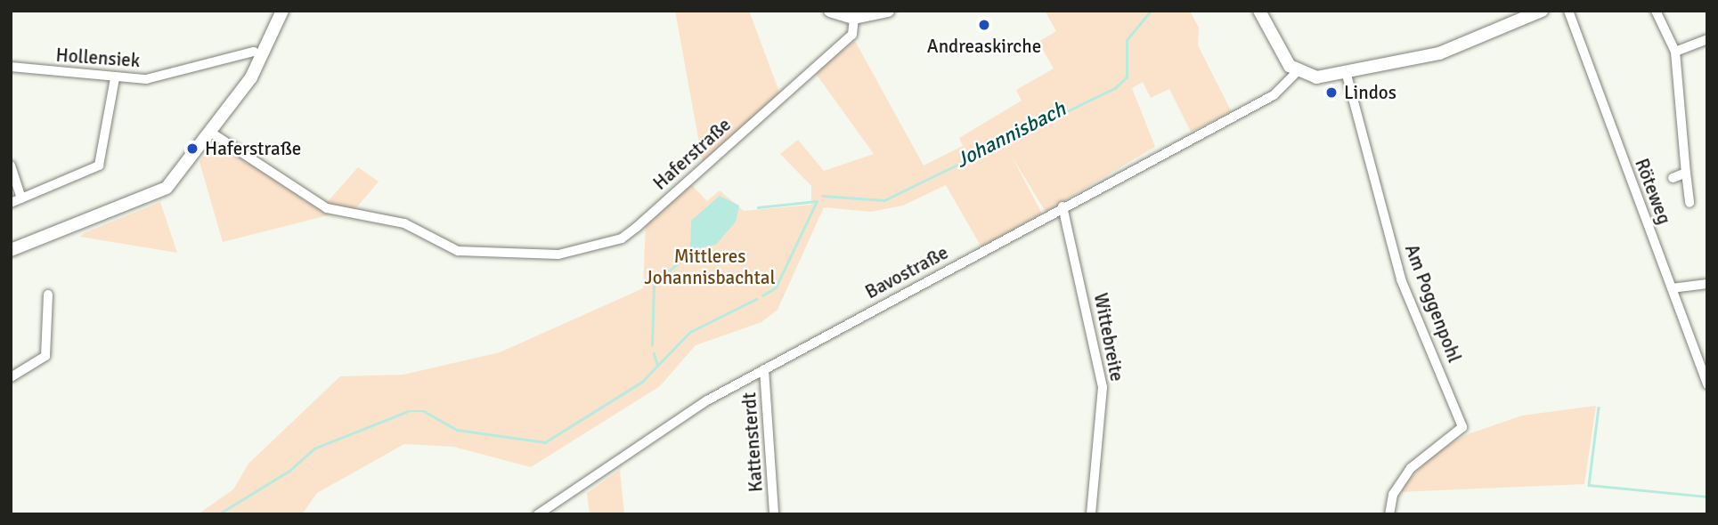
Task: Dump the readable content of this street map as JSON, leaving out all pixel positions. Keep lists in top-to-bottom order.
{
  "streets": {
    "street": [
      "Hollensiek",
      "Haferstraße",
      "Röteweg",
      "Bavostraße",
      "Am Poggenpohl",
      "Wittebreite",
      "Kattensterdt"
    ]
  },
  "crossings": [
    ["Bavostraße", "Wittebreite"],
    ["Bavostraße", "Kattensterdt"]
  ],
  "water": ["Johannisbach"],
  "parks": ["Mittleres Johannisbachtal"],
  "places": ["Andreaskirche", "Lindos", "Haferstraße"]
}
